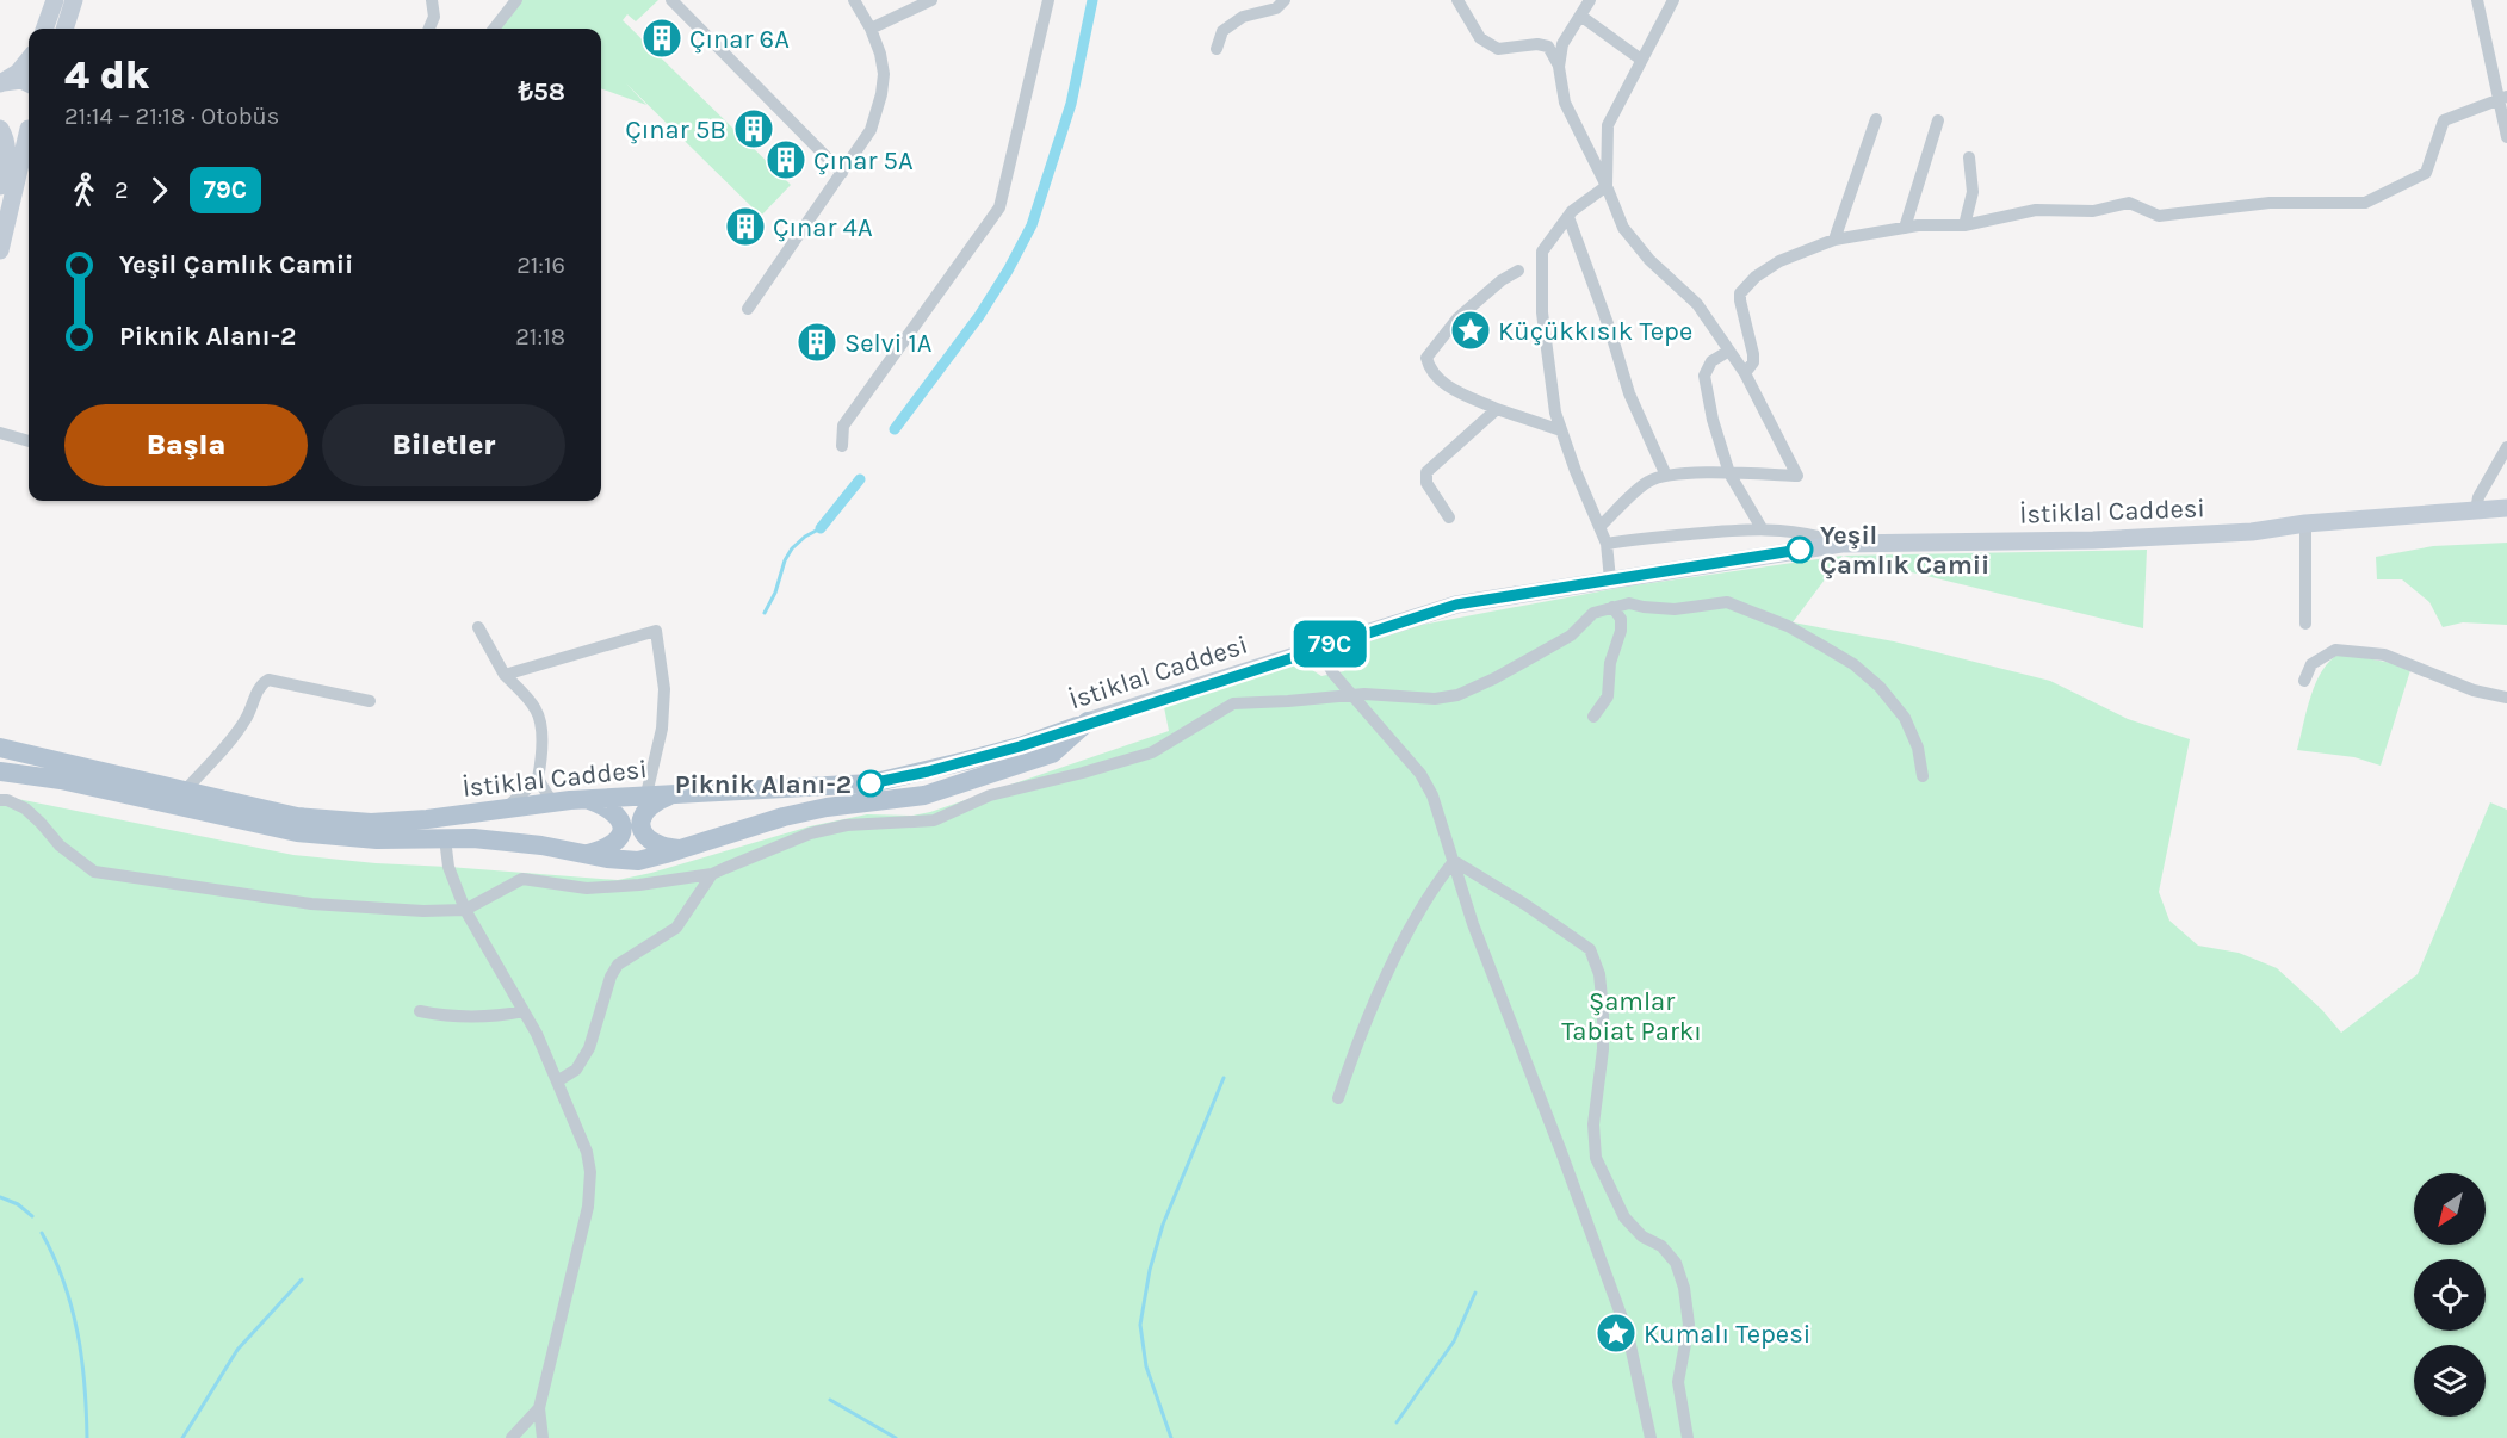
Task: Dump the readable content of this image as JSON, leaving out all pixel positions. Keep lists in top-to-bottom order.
{
  "streets": {
    "main road": ["İstiklal Caddesi"]
  },
  "parks": ["Şamlar Tabiat Parkı"],
  "places": {
    "building": [
      "Çınar 6A",
      "Çınar 5B",
      "Çınar 5A",
      "Çınar 4A",
      "Selvi 1A"
    ],
    "place": ["Küçükkısık Tepe", "Kumalı Tepesi"],
    "other": ["Yeşil Çamlık Camii", "Piknik Alanı-2"]
  },
  "lines": ["bus line 79C"],
  "north": "bottom left",
  "page": {
    "on_map": "79C",
    "heading": ["4 dk", "21:14 – 21:18 · Otobüs", "₺58"],
    "legs": ["2", "79C"],
    "list": [
      {
        "name": "Yeşil Çamlık Camii",
        "value": "21:16"
      },
      {
        "name": "Piknik Alanı-2",
        "value": "21:18"
      }
    ],
    "buttons": ["Başla", "Biletler"]
  }
}
